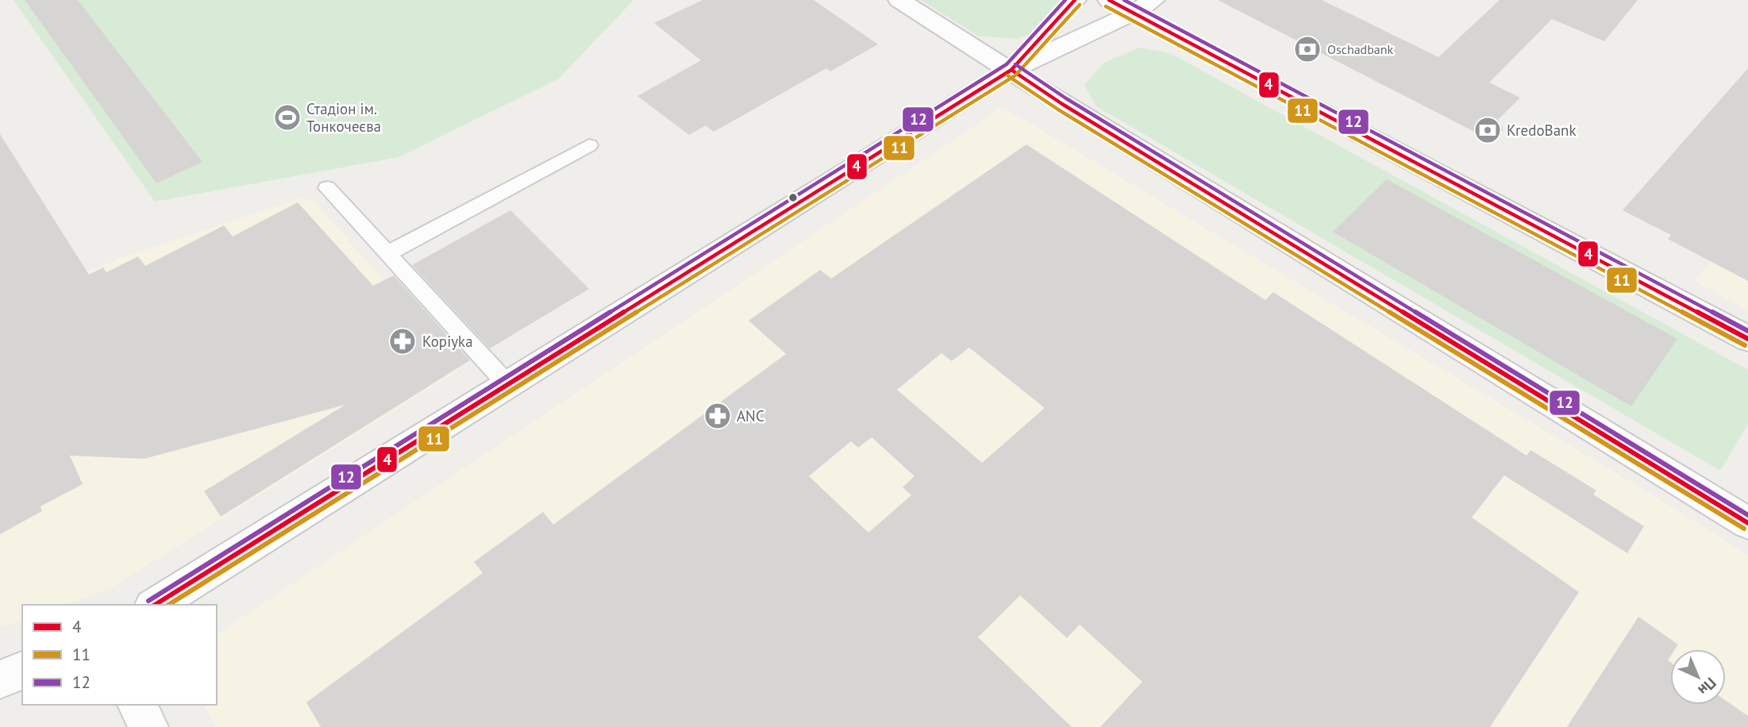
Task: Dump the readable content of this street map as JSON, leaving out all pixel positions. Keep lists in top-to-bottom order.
{
  "places": {
    "bank": ["Oschadbank", "KredoBank"],
    "sports": ["Стадіон ім. Тонкочеєва"],
    "pharmacy": ["Kopiyka", "ANC"]
  },
  "lines": ["transit line 4", "transit line 12", "transit line 11"],
  "legend": ["4", "11", "12"],
  "north": "bottom right"
}
